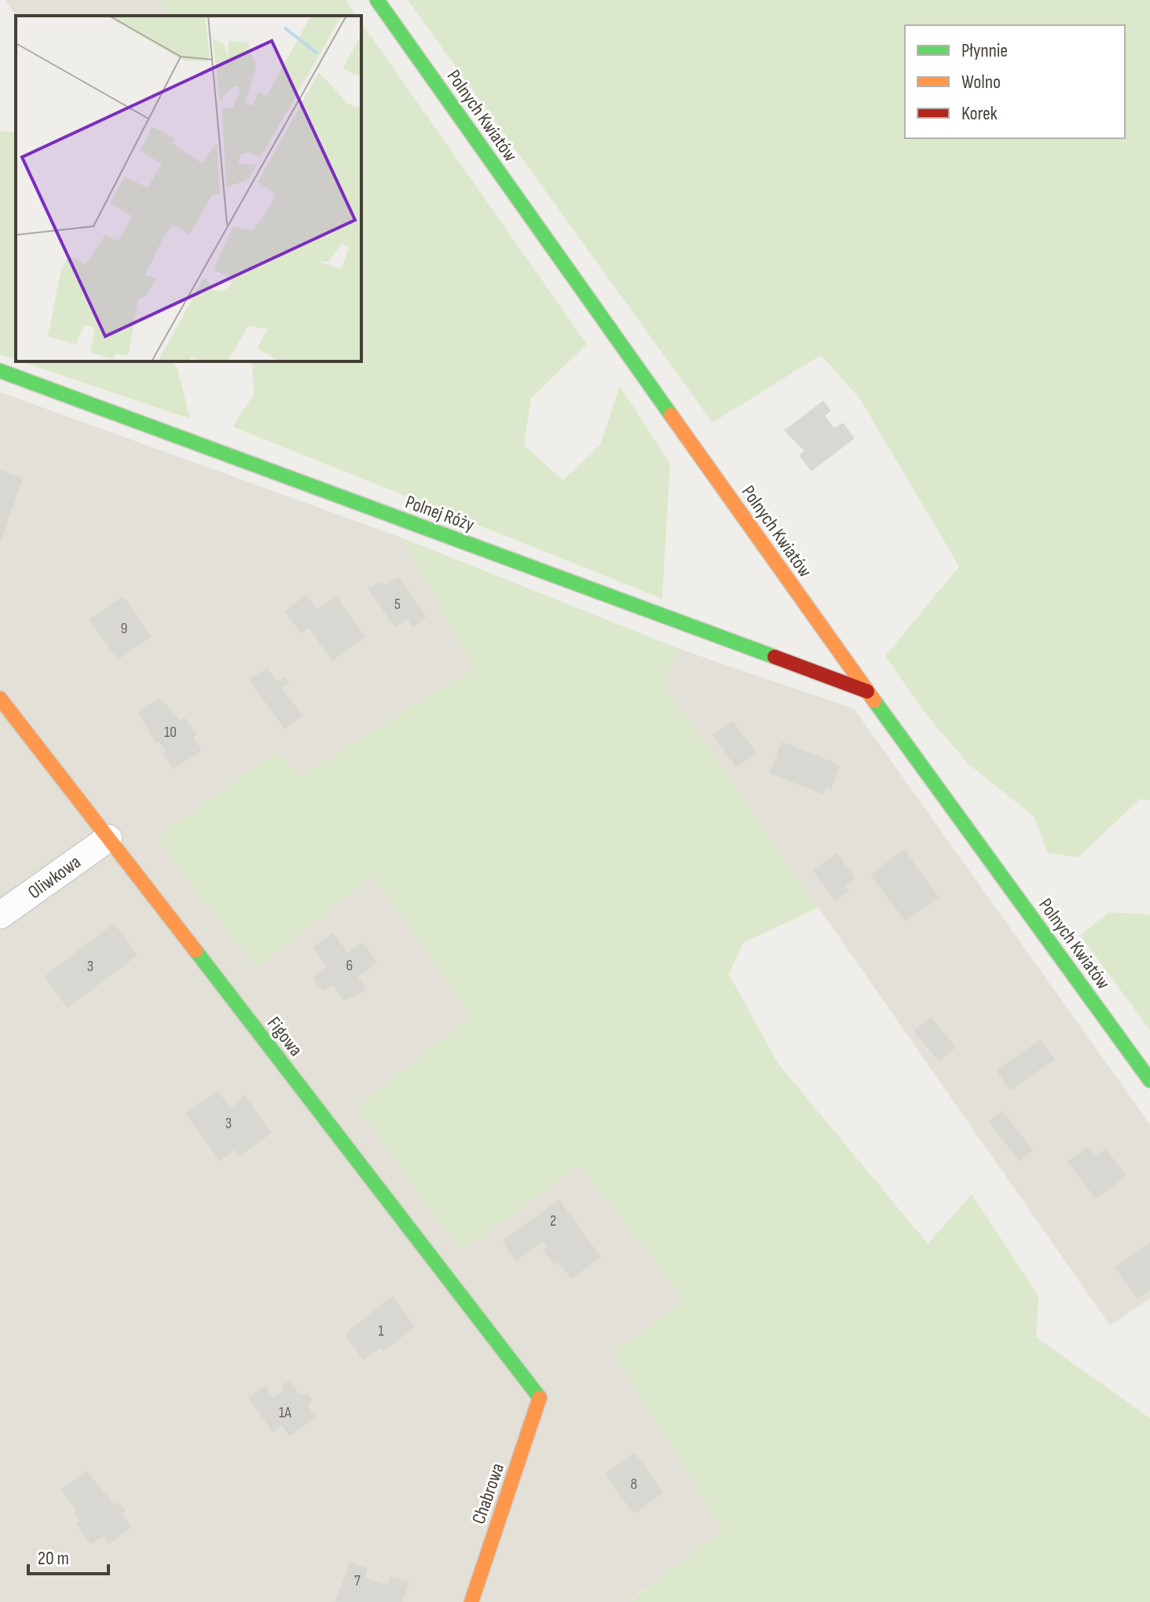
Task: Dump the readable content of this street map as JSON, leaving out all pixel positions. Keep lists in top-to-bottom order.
{
  "streets": {
    "street": [
      "Polnych Kwiatów",
      "Polnej Róży",
      "Oliwkowa",
      "Figowa",
      "Chabrowa"
    ]
  },
  "crossings": [
    ["Polnych Kwiatów", "Polnej Róży"],
    ["Oliwkowa", "Figowa"],
    ["Figowa", "Chabrowa"]
  ],
  "house_numbers": [
    "5",
    "9",
    "10",
    "6",
    "3",
    "3",
    "2",
    "1",
    "1A",
    "8",
    "7"
  ],
  "legend": ["Płynnie", "Wolno", "Korek"],
  "scale_bar": "20 m"
}
